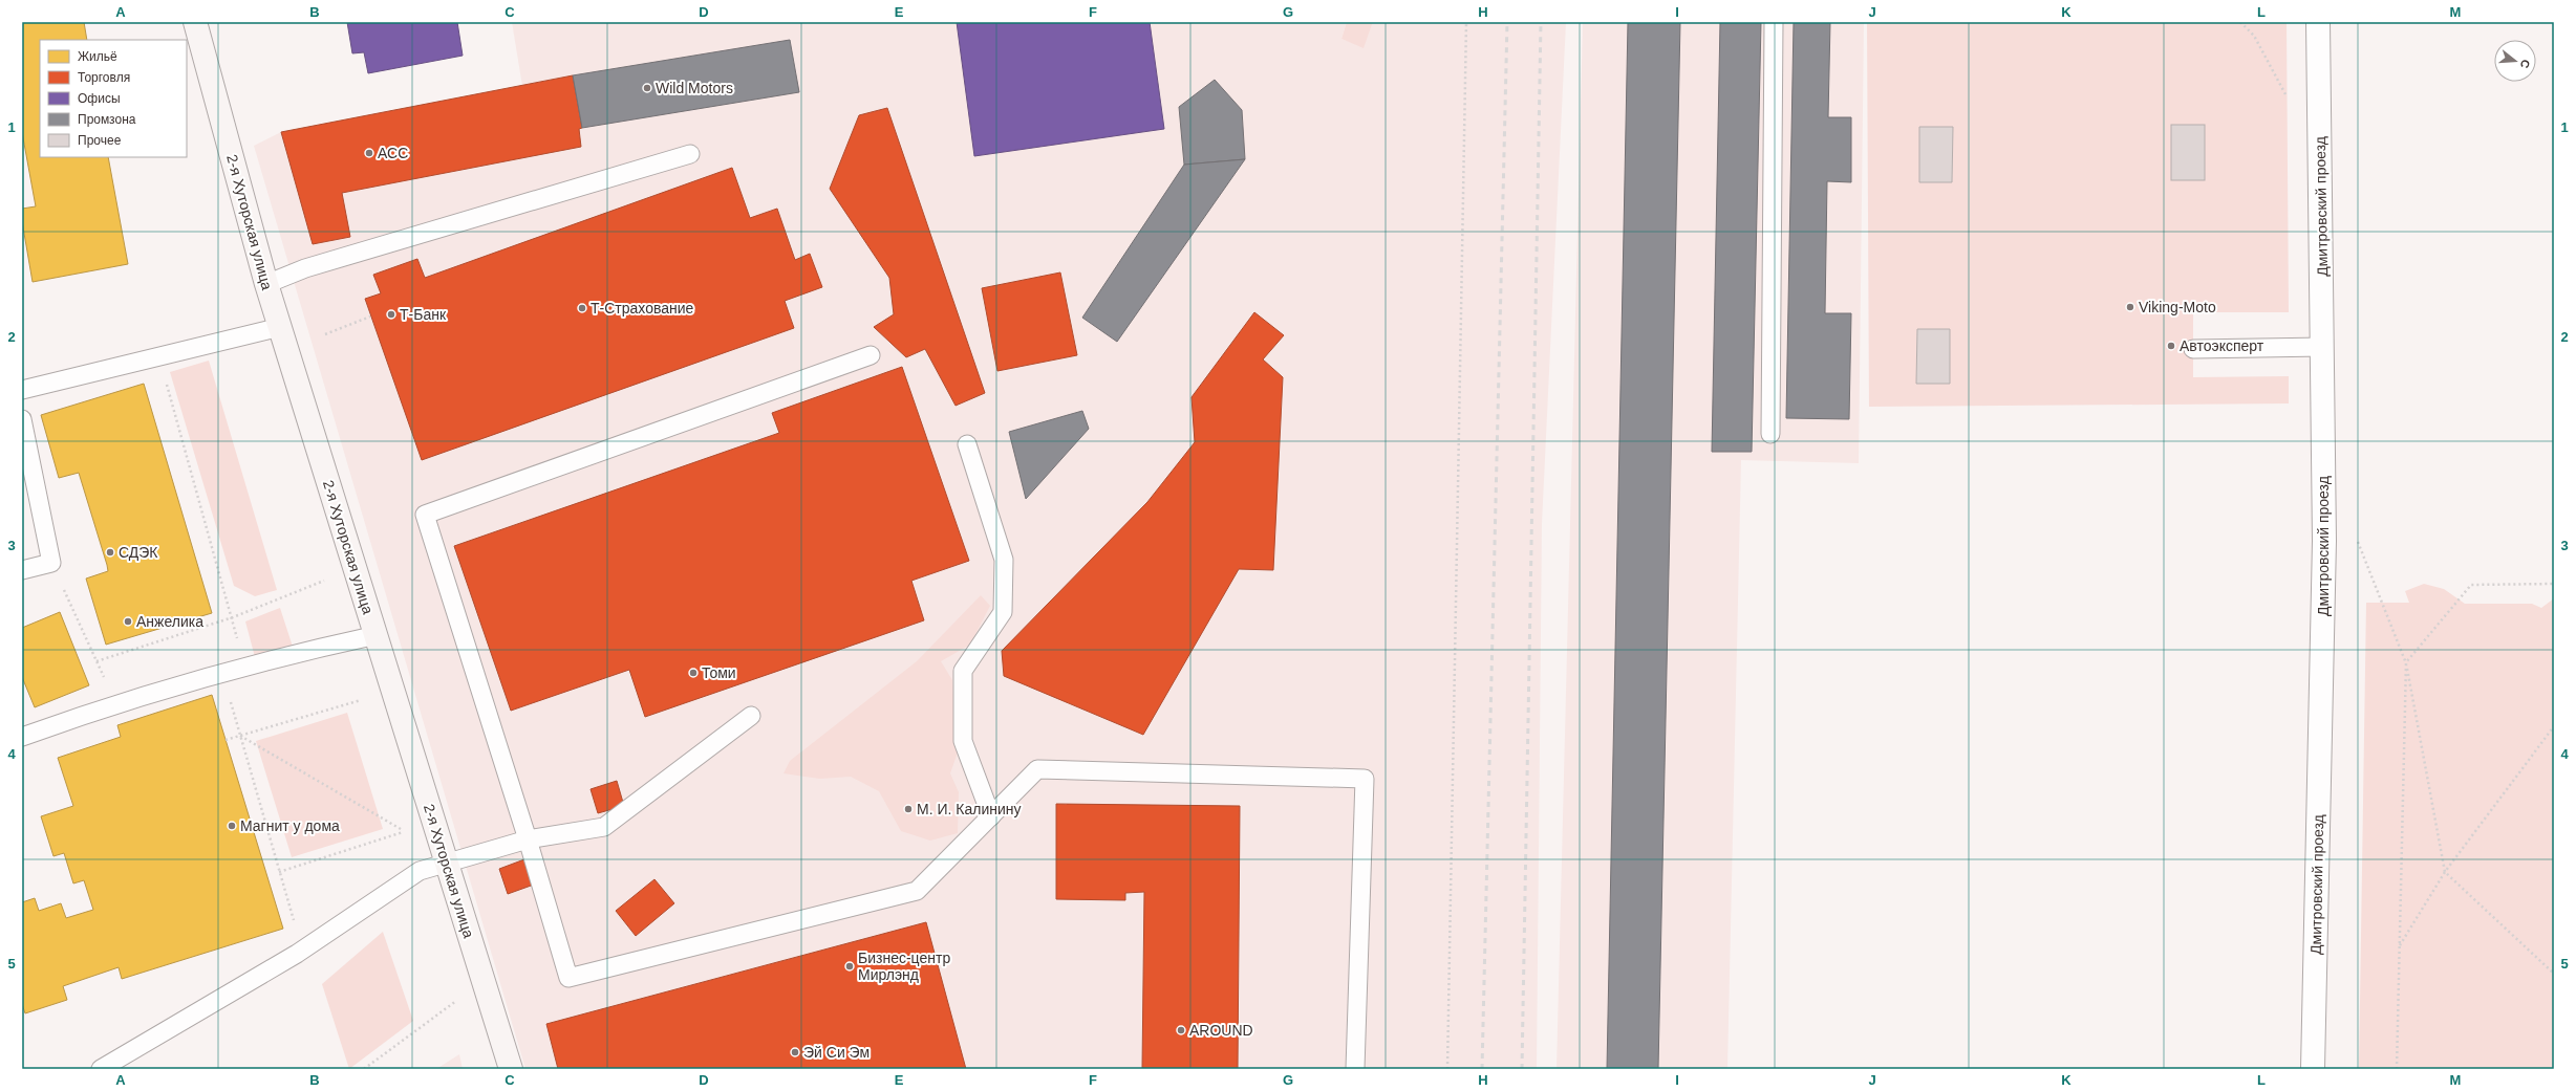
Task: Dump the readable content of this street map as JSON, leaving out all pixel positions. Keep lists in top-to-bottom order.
{
  "streets": {
    "street": ["Дмитровский проезд", "2-я Хуторская улица"]
  },
  "places": [
    "Wild Motors",
    "АСС",
    "Viking-Moto",
    "Т‑Страхование",
    "Т-Банк",
    "Автоэксперт",
    "СДЭК",
    "Анжелика",
    "Томи",
    "М. И. Калинину",
    "Магнит у дома",
    "Бизнес-центр Мирлэнд",
    "AROUND",
    "Эй Си Эм"
  ],
  "legend": [
    "Жильё",
    "Торговля",
    "Офисы",
    "Промзона",
    "Прочее"
  ],
  "north": "right",
  "grid": {
    "columns": [
      "A",
      "B",
      "C",
      "D",
      "E",
      "F",
      "G",
      "H",
      "I",
      "J",
      "K",
      "L",
      "M"
    ],
    "rows": [
      "1",
      "2",
      "3",
      "4",
      "5"
    ]
  }
}
